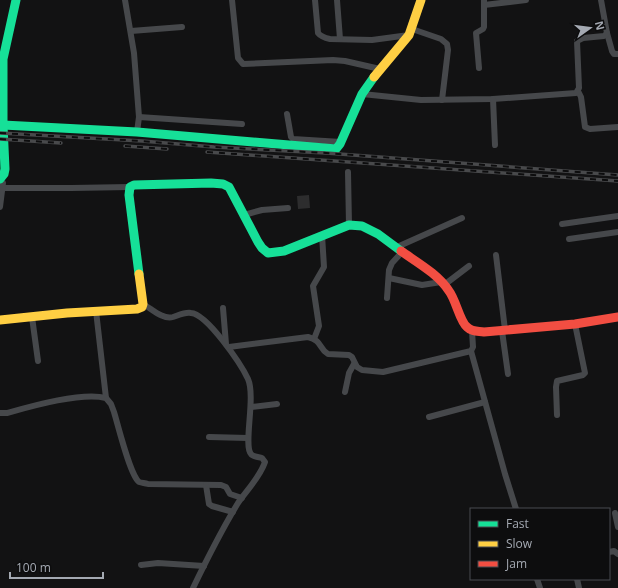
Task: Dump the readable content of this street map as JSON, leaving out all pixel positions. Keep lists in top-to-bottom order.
{
  "legend": ["Fast", "Slow", "Jam"],
  "scale_bar": "100 m",
  "north": "right"
}
